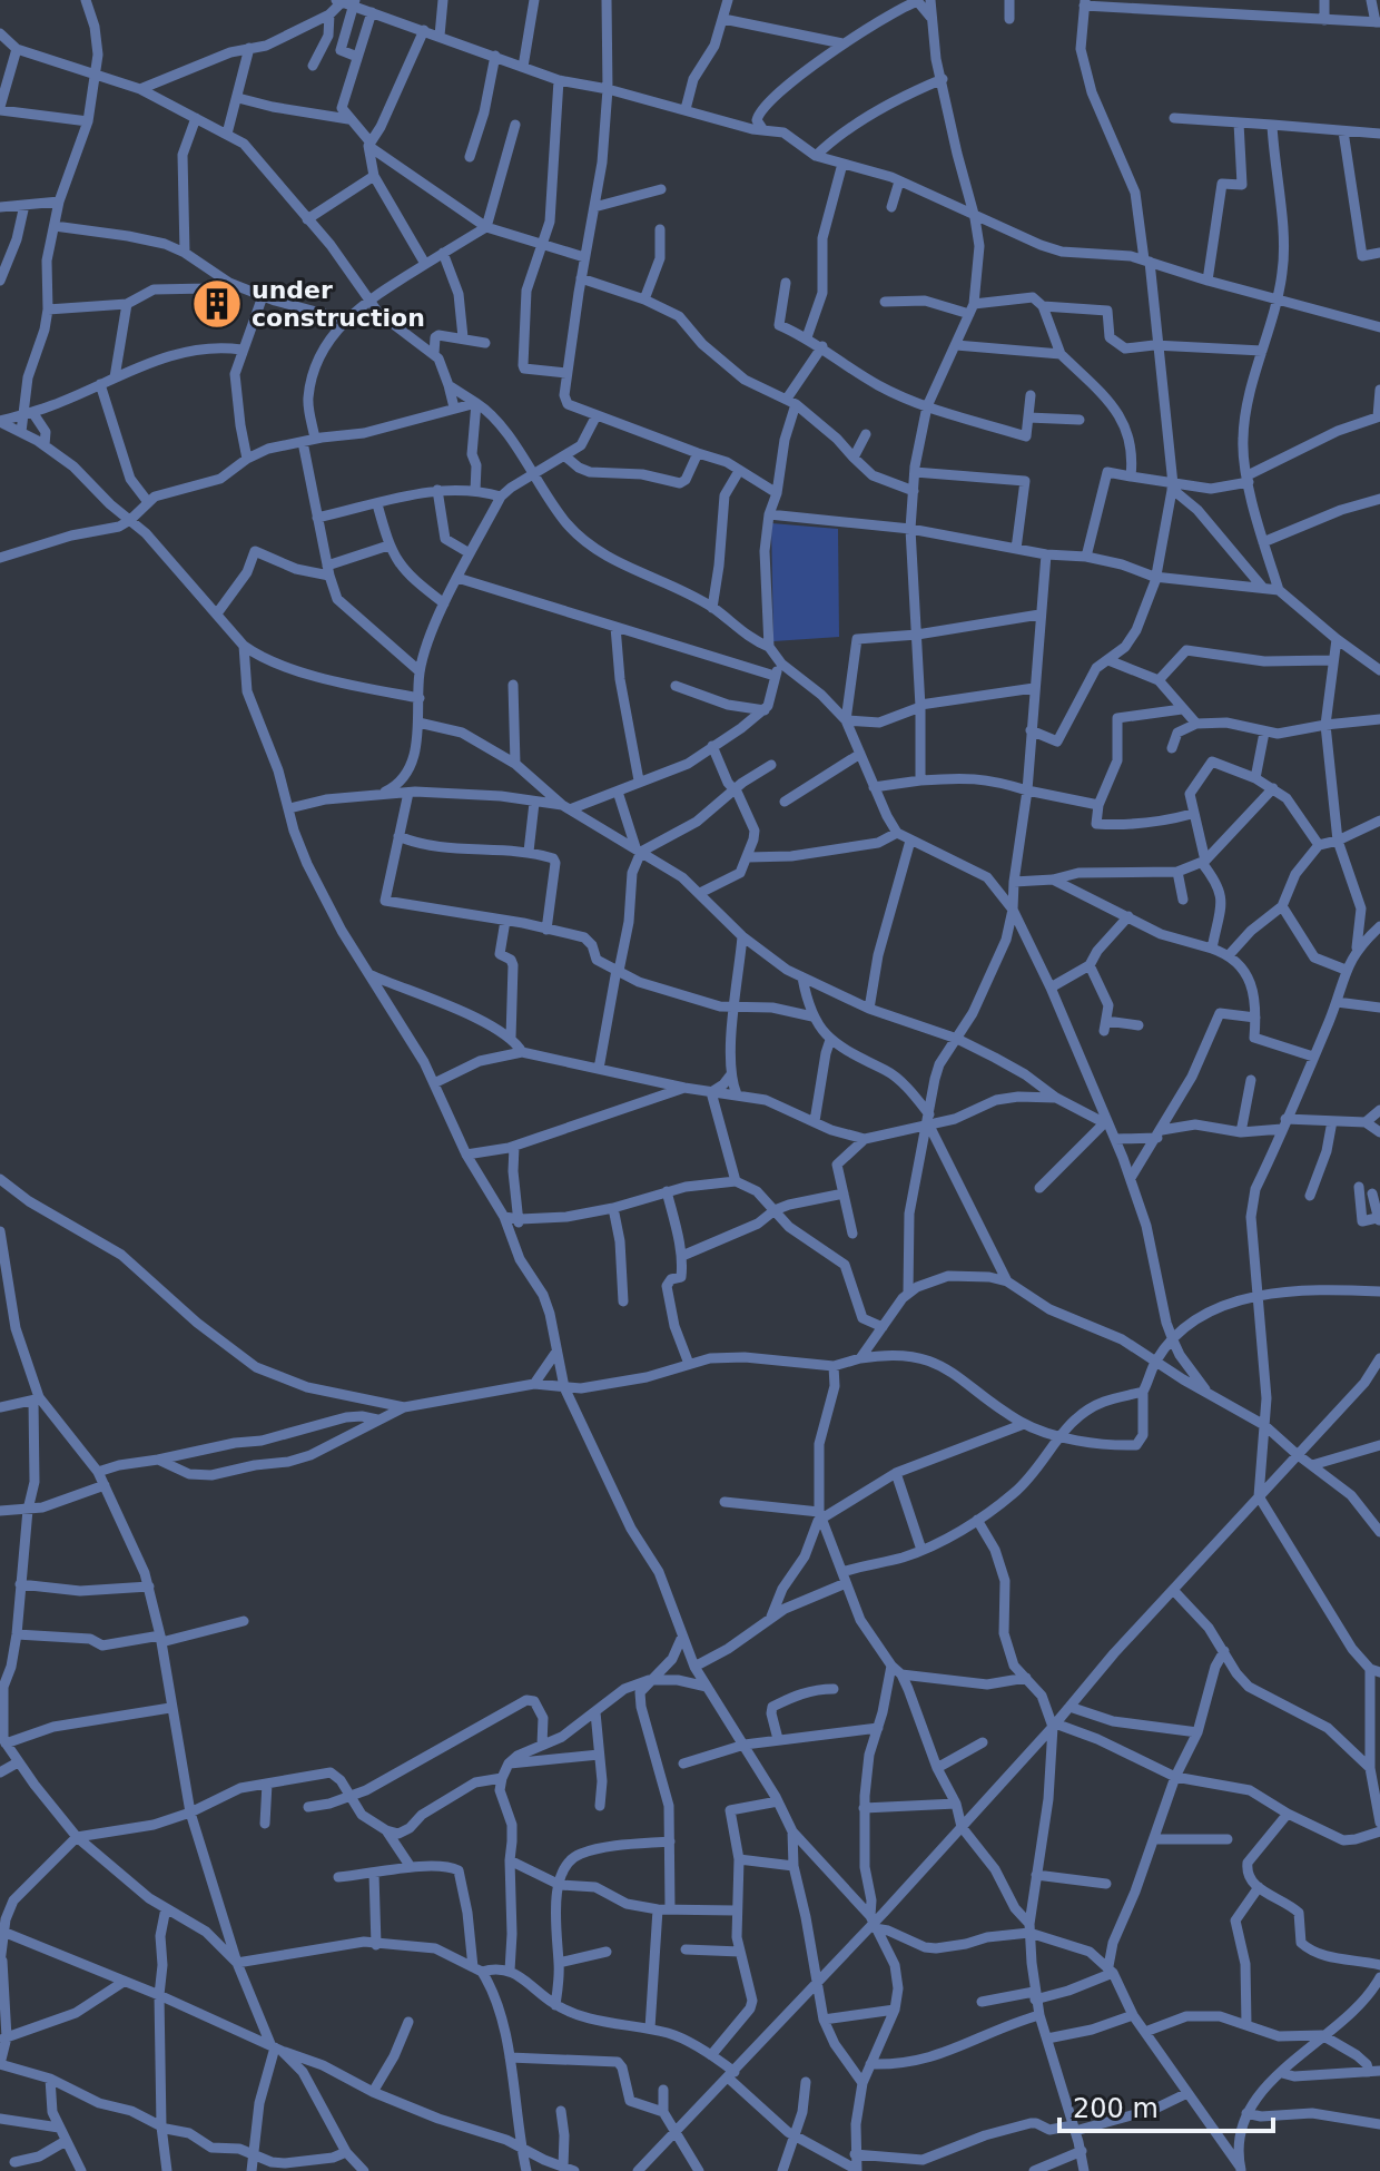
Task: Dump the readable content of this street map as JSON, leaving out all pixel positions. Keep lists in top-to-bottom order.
{
  "places": {
    "building": ["under construction"]
  },
  "scale_bar": "200 m"
}
